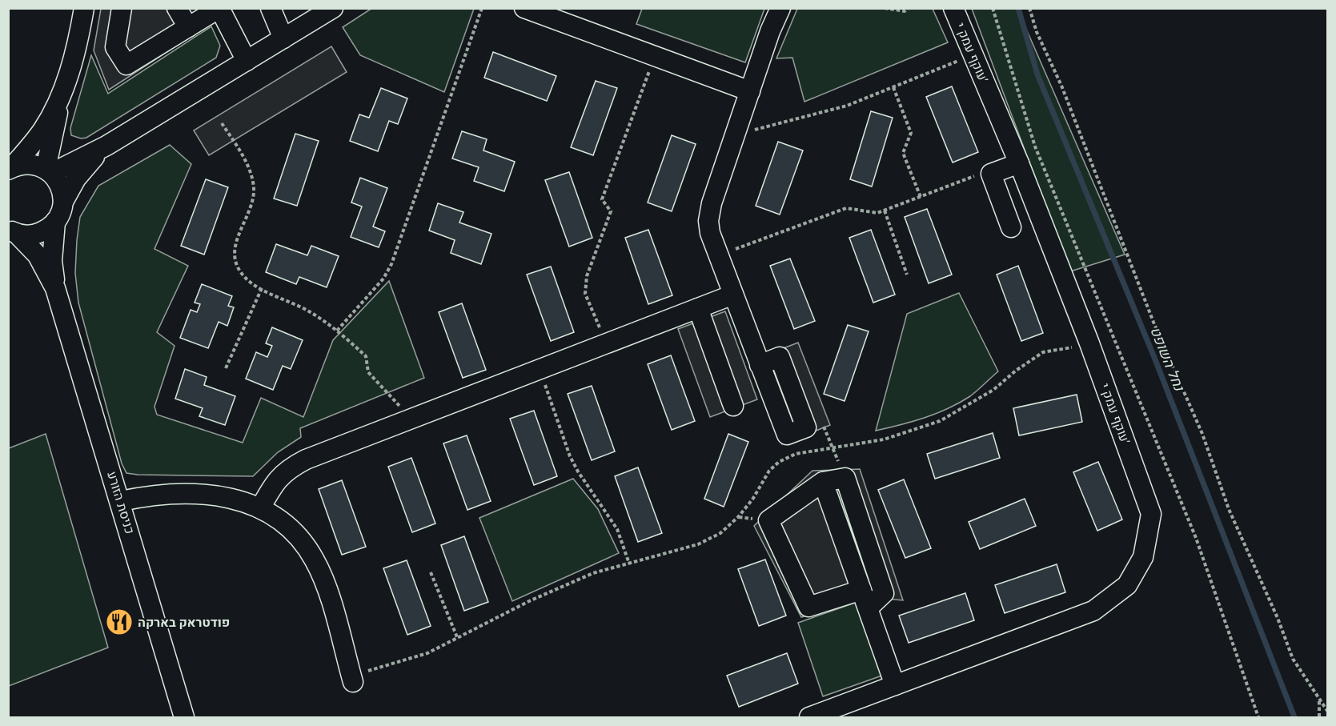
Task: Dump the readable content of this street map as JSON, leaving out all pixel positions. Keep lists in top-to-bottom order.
{
  "streets": {
    "street": ["עוקף עמק י’", "כניסת הזורע"]
  },
  "water": ["נחל השופט"],
  "places": {
    "restaurant": ["פודטראק בארקה"]
  }
}
